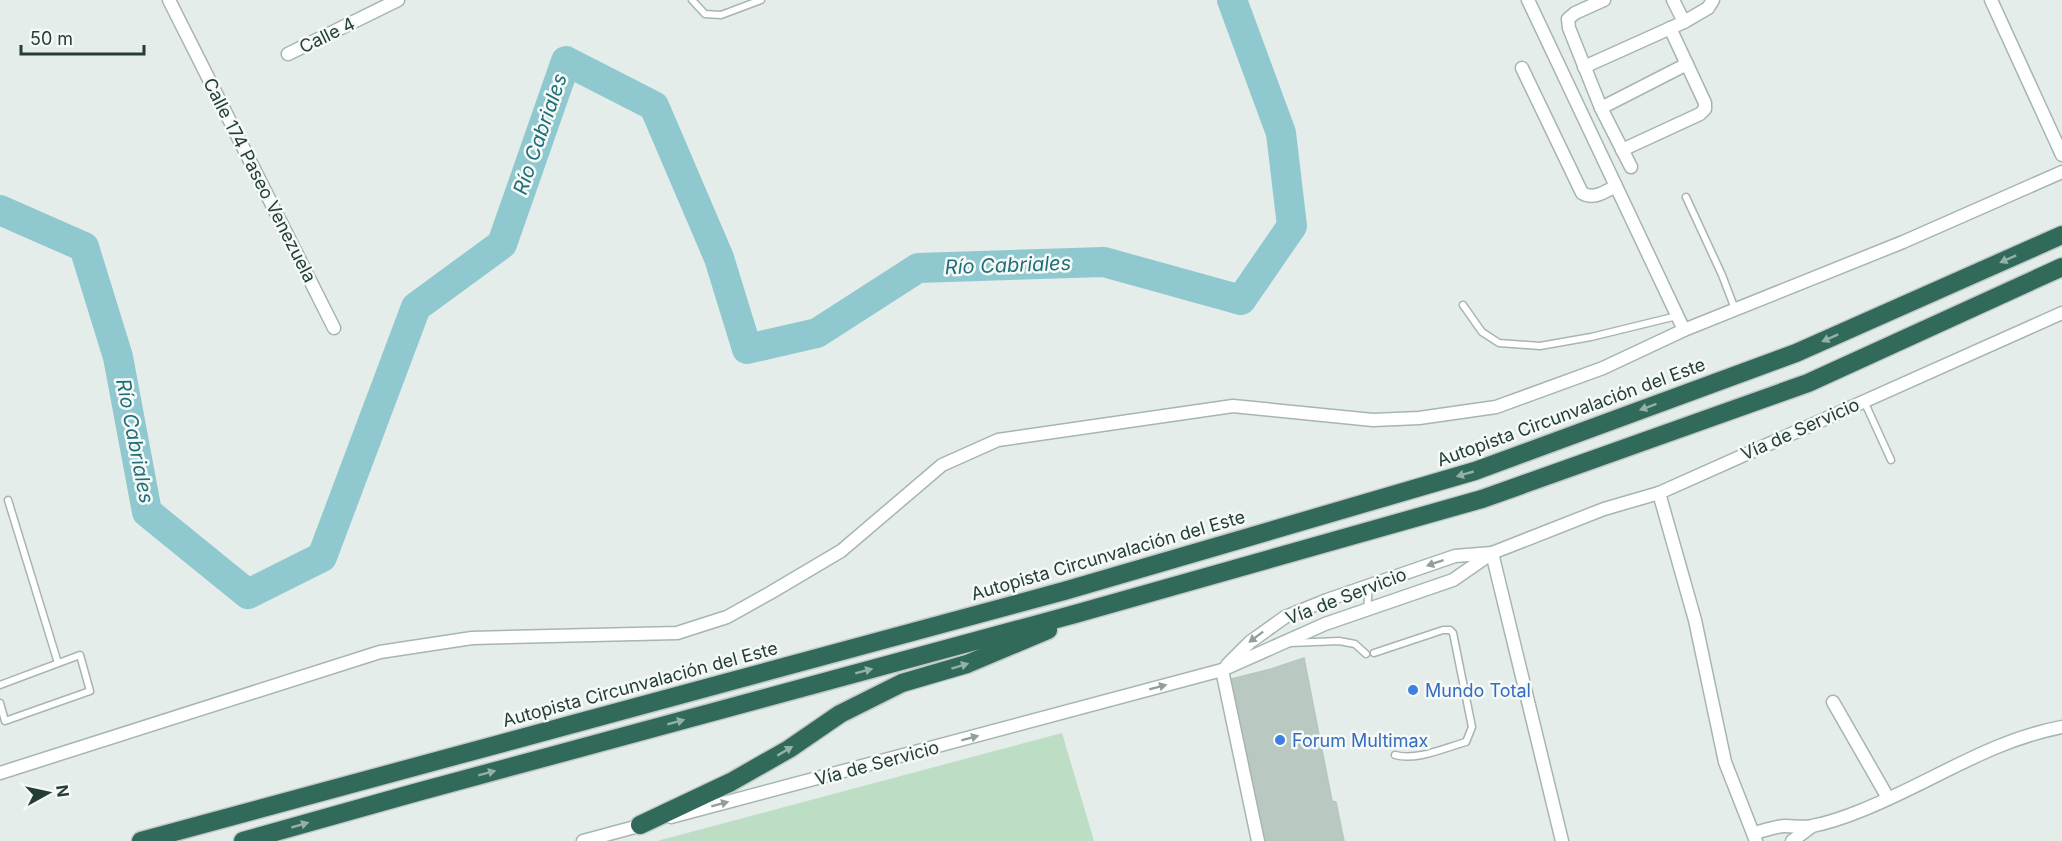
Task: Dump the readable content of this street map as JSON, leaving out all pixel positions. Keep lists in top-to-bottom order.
{
  "streets": {
    "highway": ["Autopista Circunvalación del Este"],
    "street": ["Calle 4", "Calle 174 Paseo Venezuela", "Vía de Servicio"]
  },
  "water": ["Río Cabriales"],
  "places": ["Mundo Total", "Forum Multimax"],
  "scale_bar": "50 m",
  "north": "right"
}
